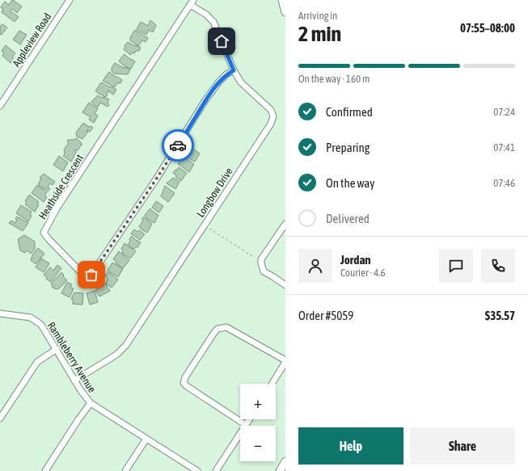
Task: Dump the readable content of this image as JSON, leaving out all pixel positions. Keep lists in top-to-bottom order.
{
  "streets": {
    "street": [
      "Appleview Road",
      "Heathside Crescent",
      "Longbow Drive",
      "Rambleberry Avenue"
    ]
  },
  "crossings": [
    ["Heathside Crescent", "Longbow Drive"],
    ["Longbow Drive", "Rambleberry Avenue"]
  ],
  "page": {
    "heading": ["2 min", "Arriving in", "07:55–08:00"],
    "panel": [
      "Jordan",
      "Courier · 4.6",
      "Order #5059",
      "$35.57"
    ],
    "bar": "On the way · 160 m",
    "list": [
      ["Confirmed", "07:24"],
      ["Preparing", "07:41"],
      ["On the way", "07:46"],
      "Delivered"
    ],
    "map_buttons": ["+", "−"],
    "buttons": ["Help", "Share"]
  }
}
